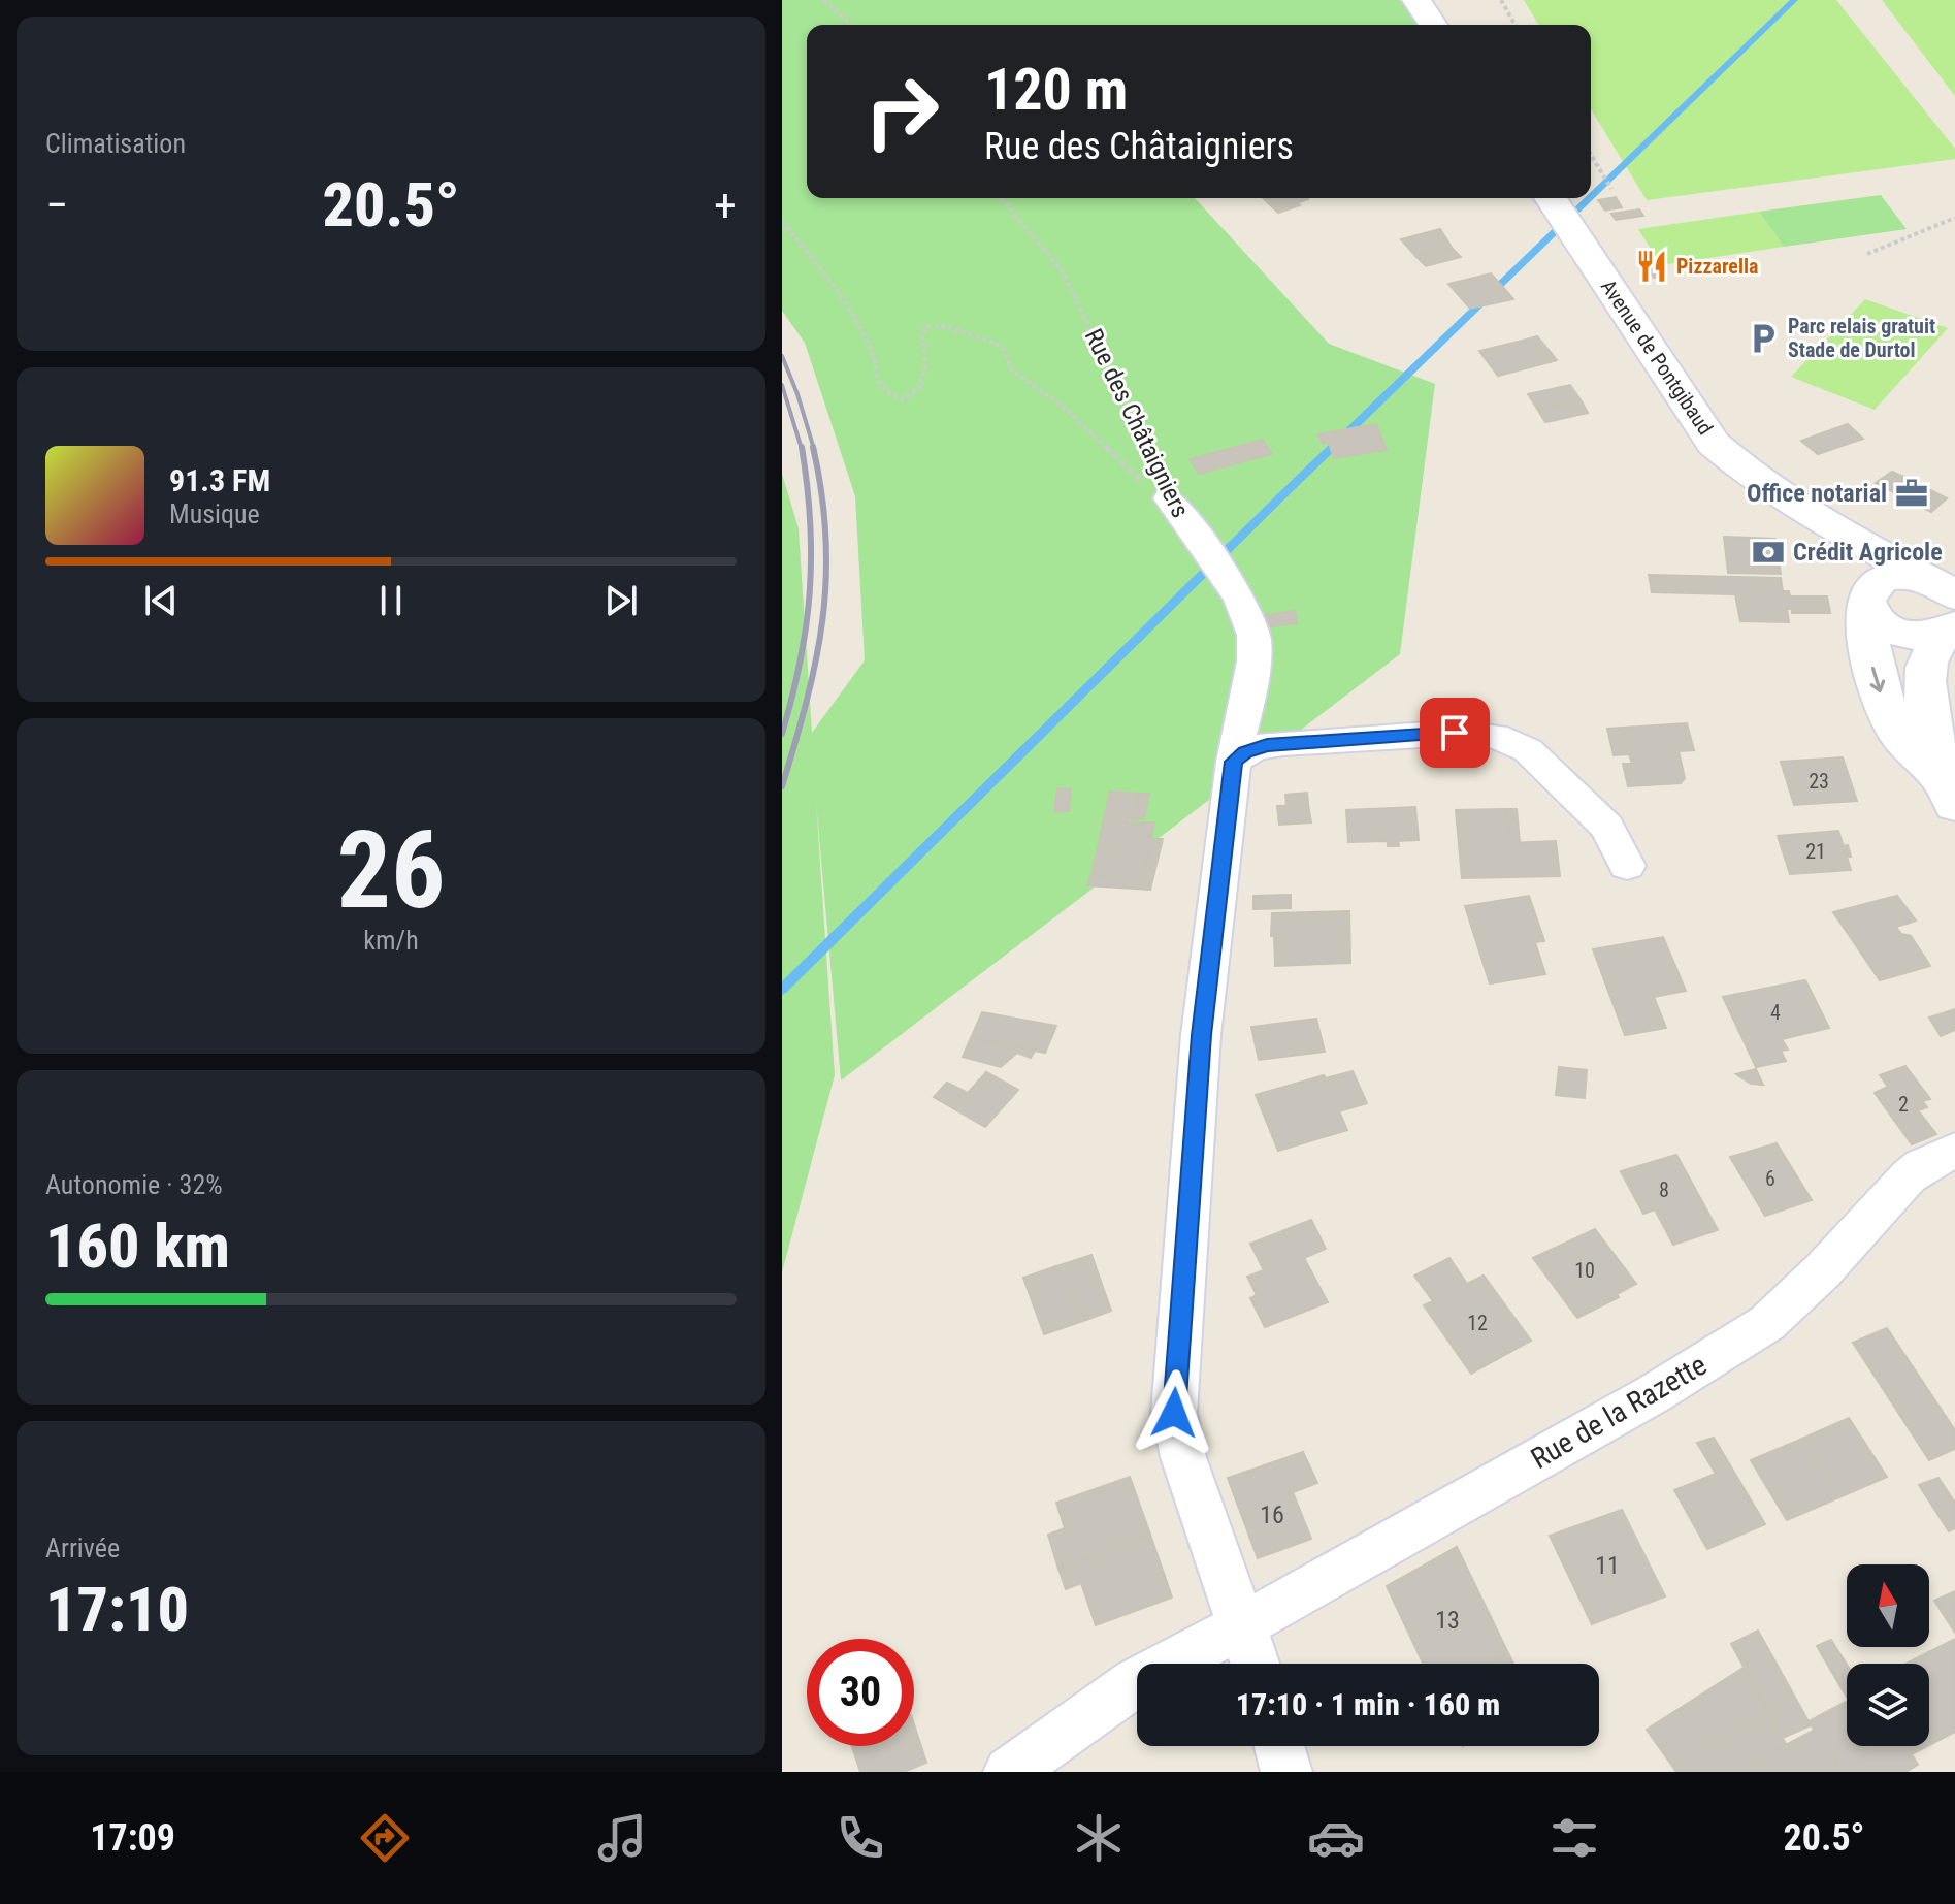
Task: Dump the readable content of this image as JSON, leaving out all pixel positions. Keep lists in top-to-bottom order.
{
  "streets": {
    "main road": ["Avenue de Pontgibaud"],
    "street": ["Rue des Châtaigniers", "Rue de la Razette"]
  },
  "crossings": [
    ["Rue des Châtaigniers", "Rue de la Razette"]
  ],
  "places": {
    "restaurant": ["Pizzarella"],
    "parking": ["Parc relais gratuit Stade de Durtol"],
    "office": ["Office notarial"],
    "bank": ["Crédit Agricole"]
  },
  "house_numbers": [
    "23",
    "21",
    "4",
    "2",
    "6",
    "8",
    "10",
    "12",
    "16",
    "11",
    "13"
  ],
  "north": "top",
  "page": {
    "tile": [
      "Climatisation",
      ["26", "km/h"],
      ["Autonomie · 32%", "160 km"],
      ["Arrivée", "17:10"]
    ],
    "turn": ["120 m", "Rue des Châtaigniers"],
    "heat": ["−", "20.5°", "+"],
    "song": ["91.3 FM", "Musique"],
    "limit": "30",
    "trip": "17:10 · 1 min · 160 m",
    "tabs": ["17:09", "20.5°"]
  }
}
